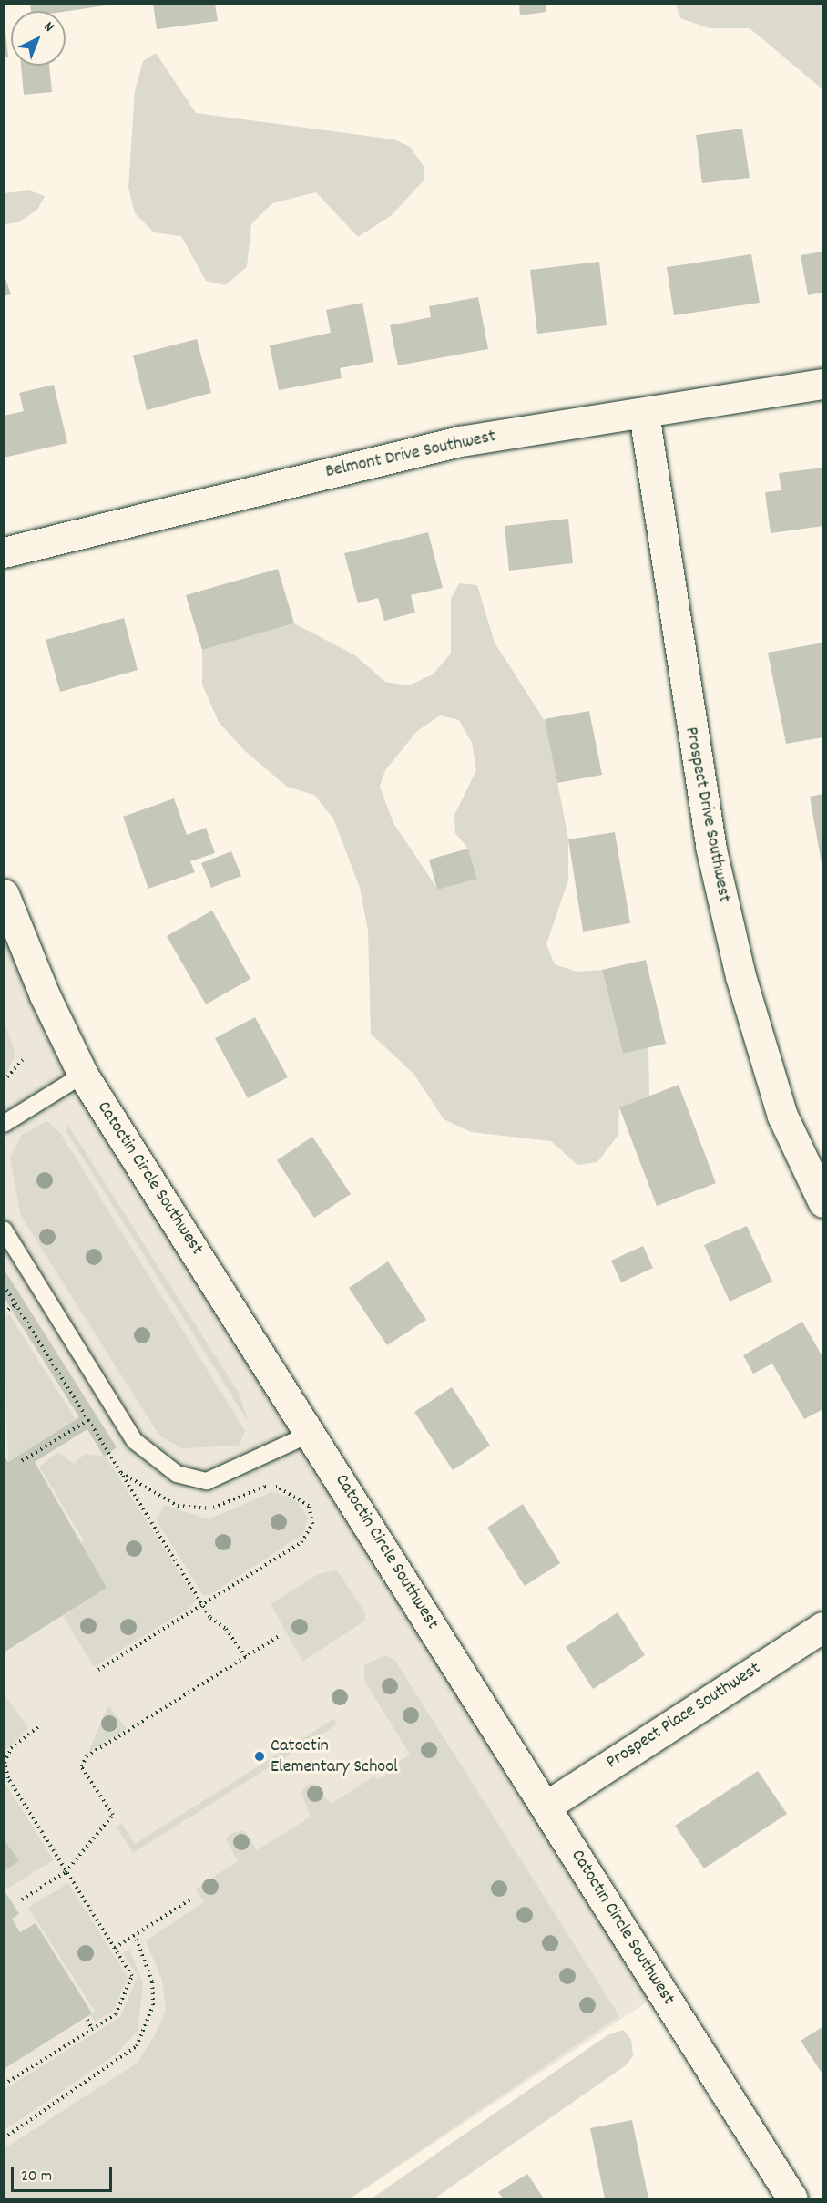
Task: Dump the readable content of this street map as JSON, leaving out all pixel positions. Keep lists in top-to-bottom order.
{
  "streets": {
    "street": [
      "Belmont Drive Southwest",
      "Prospect Drive Southwest",
      "Catoctin Circle Southwest",
      "Prospect Place Southwest"
    ]
  },
  "crossings": [
    ["Belmont Drive Southwest", "Prospect Drive Southwest"],
    ["Catoctin Circle Southwest", "Prospect Place Southwest"]
  ],
  "places": ["Catoctin Elementary School"],
  "scale_bar": "20 m",
  "north": "top right"
}
